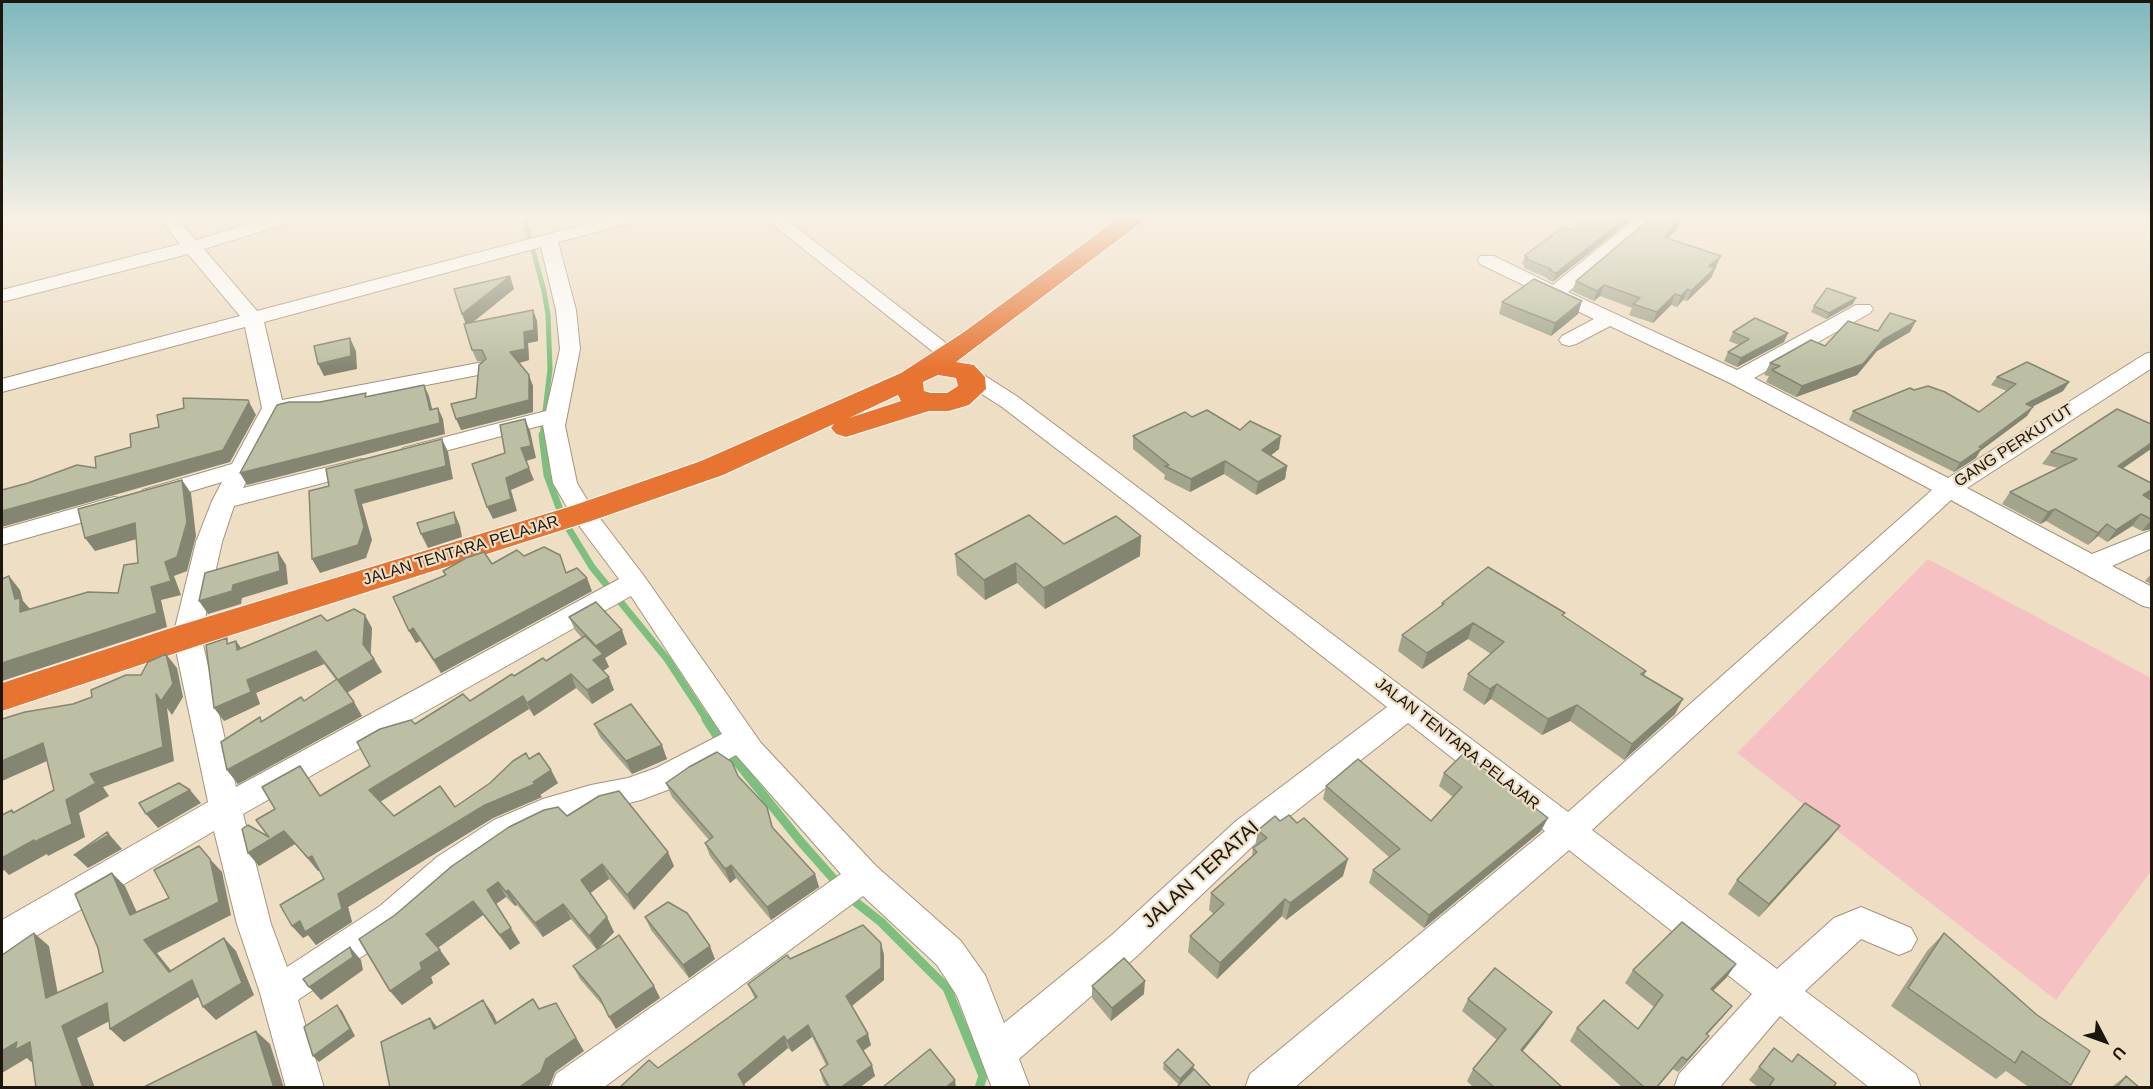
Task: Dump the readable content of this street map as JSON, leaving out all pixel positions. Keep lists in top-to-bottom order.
{
  "streets": {
    "highway": ["JALAN TENTARA PELAJAR"],
    "street": ["GANG PERKUTUT", "JALAN TERATAI"]
  },
  "crossings": [
    ["GANG PERKUTUT", "JALAN TENTARA PELAJAR"],
    ["JALAN TENTARA PELAJAR", "JALAN TERATAI"]
  ],
  "north": "bottom right"
}
